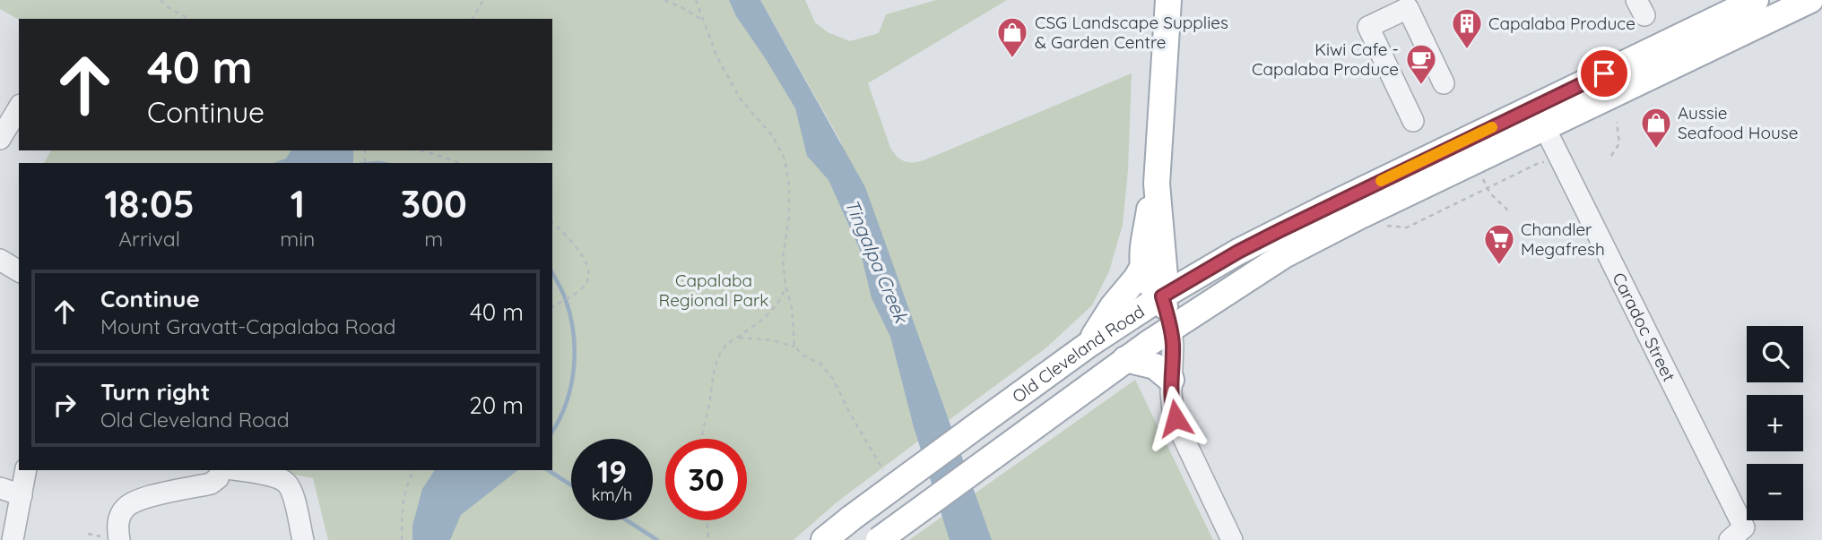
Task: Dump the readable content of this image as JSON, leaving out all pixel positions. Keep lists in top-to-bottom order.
{
  "streets": {
    "main road": ["Old Cleveland Road"],
    "street": ["Caradoc Street"]
  },
  "crossings": [
    ["Caradoc Street", "Old Cleveland Road"]
  ],
  "water": ["Tingalpa Creek"],
  "parks": ["Capalaba Regional Park"],
  "places": {
    "building": ["Capalaba Produce"],
    "shop": ["CSG Landscape Supplies & Garden Centre", "Aussie Seafood House"],
    "cafe": ["Kiwi Cafe - Capalaba Produce"],
    "supermarket": ["Chandler Megafresh"]
  },
  "page": {
    "turn": ["40 m", "Continue"],
    "eta": [
      "18:05",
      "Arrival",
      "1",
      "min",
      "300",
      "m"
    ],
    "list": [
      {
        "name": "Continue",
        "note": "Mount Gravatt-Capalaba Road",
        "value": "40 m"
      },
      {
        "name": "Turn right",
        "note": "Old Cleveland Road",
        "value": "20 m"
      }
    ],
    "map_buttons": ["+", "−"],
    "speed": "19 km/h",
    "limit": "30"
  }
}
